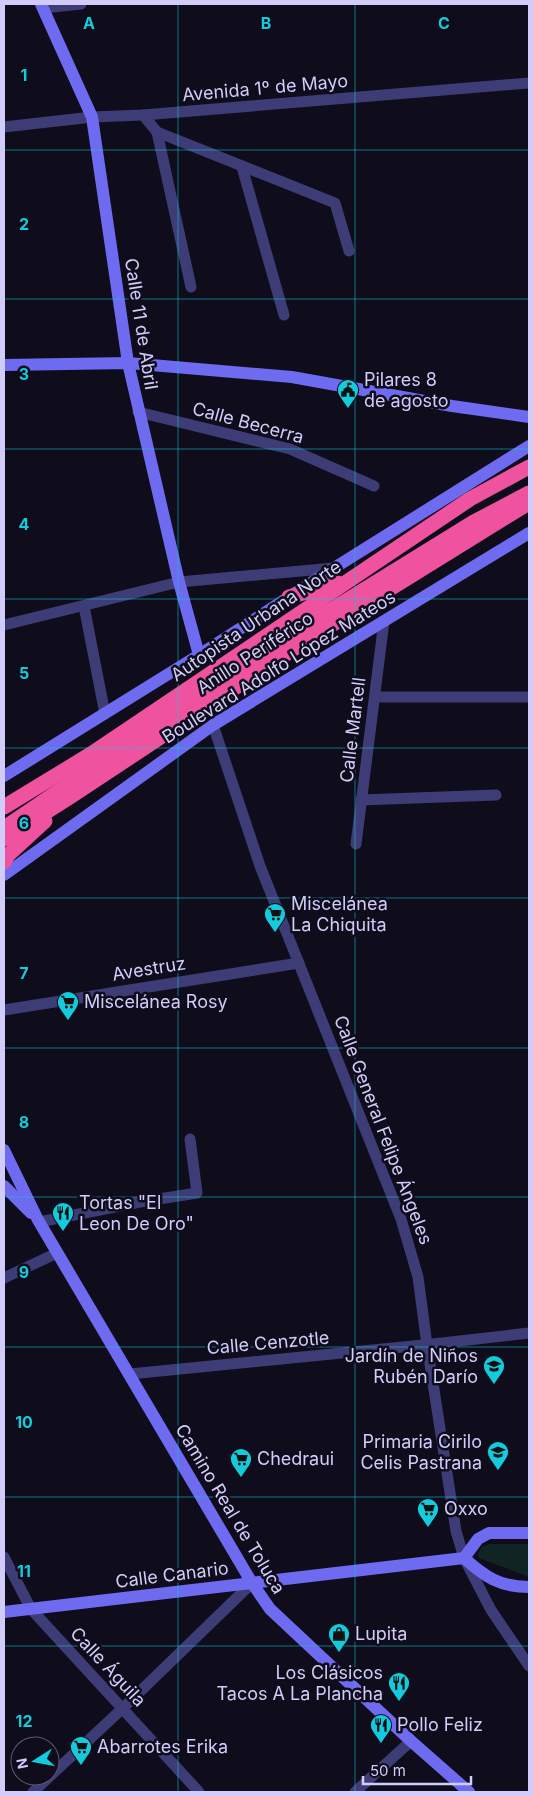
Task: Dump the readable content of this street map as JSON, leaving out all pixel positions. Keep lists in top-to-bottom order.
{
  "streets": {
    "highway": ["Autopista Urbana Norte", "Anillo Periférico"],
    "main road": [
      "Calle 11 de Abril",
      "Boulevard Adolfo López Mateos",
      "Camino Real de Toluca",
      "Calle Canario"
    ],
    "street": [
      "Avenida 1º de Mayo",
      "Calle Becerra",
      "Calle Martell",
      "Avestruz",
      "Calle General Felipe Ángeles",
      "Calle Cenzotle",
      "Calle Águila"
    ]
  },
  "crossings": [
    ["Avenida 1º de Mayo", "Calle 11 de Abril"],
    ["Calle 11 de Abril", "Calle Becerra"],
    ["Boulevard Adolfo López Mateos", "Calle Martell"],
    ["Boulevard Adolfo López Mateos", "Calle General Felipe Ángeles"],
    ["Avestruz", "Calle General Felipe Ángeles"],
    ["Calle General Felipe Ángeles", "Calle Cenzotle"],
    ["Calle General Felipe Ángeles", "Calle Canario"],
    ["Calle Cenzotle", "Camino Real de Toluca"],
    ["Camino Real de Toluca", "Calle Canario"],
    ["Calle Canario", "Calle Águila"]
  ],
  "places": {
    "public building": ["Pilares 8 de agosto"],
    "supermarket": [
      "Miscelánea La Chiquita",
      "Miscelánea Rosy",
      "Chedraui",
      "Oxxo",
      "Abarrotes Erika"
    ],
    "restaurant": ["Tortas \"El Leon De Oro\"", "Los Clásicos Tacos A La Plancha", "Pollo Feliz"],
    "school or university": ["Jardín de Niños Rubén Darío", "Primaria Cirilo Celis Pastrana"],
    "shop": ["Lupita"]
  },
  "scale_bar": "50 m",
  "north": "left",
  "grid": {
    "columns": ["A", "B", "C"],
    "rows": [
      "1",
      "2",
      "3",
      "4",
      "5",
      "6",
      "7",
      "8",
      "9",
      "10",
      "11",
      "12"
    ]
  }
}
